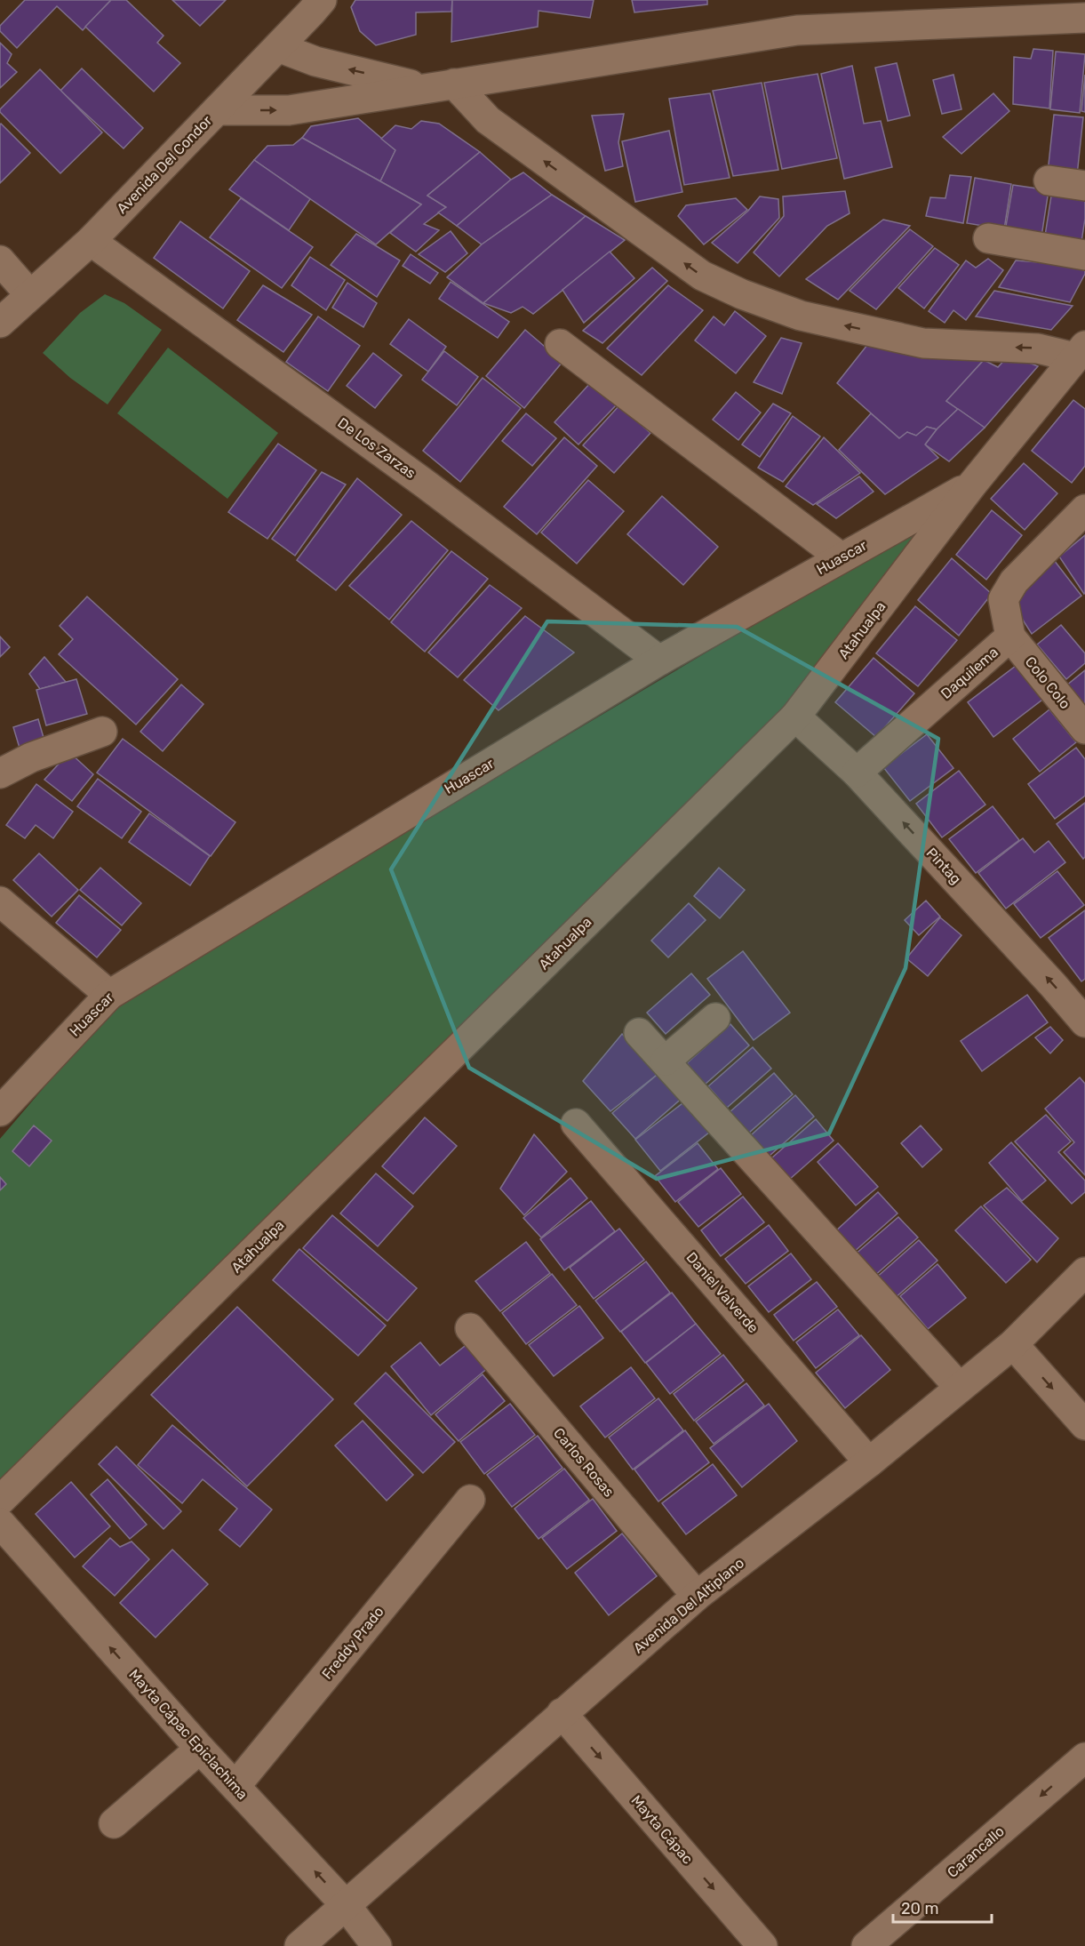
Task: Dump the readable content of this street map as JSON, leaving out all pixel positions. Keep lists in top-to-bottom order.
{
  "streets": {
    "street": [
      "Avenida Del Condor",
      "De Los Zarzas",
      "Huascar",
      "Atahualpa",
      "Daquilema",
      "Colo Colo",
      "Pintag",
      "Daniel Valverde",
      "Carlos Rosas",
      "Avenida Del Altiplano",
      "Freddy Prado",
      "Mayta Cápac Epiclachima",
      "Mayta Cápac",
      "Carancallo"
    ]
  },
  "crossings": [
    ["Avenida Del Condor", "De Los Zarzas"],
    ["De Los Zarzas", "Huascar"],
    ["Huascar", "Atahualpa"],
    ["Atahualpa", "Pintag"],
    ["Daquilema", "Colo Colo"],
    ["Daquilema", "Pintag"],
    ["Daniel Valverde", "Avenida Del Altiplano"],
    ["Carlos Rosas", "Avenida Del Altiplano"],
    ["Avenida Del Altiplano", "Mayta Cápac Epiclachima"],
    ["Avenida Del Altiplano", "Mayta Cápac"],
    ["Freddy Prado", "Mayta Cápac Epiclachima"]
  ],
  "one_way": [
    "Pintag",
    "Mayta Cápac Epiclachima",
    "Mayta Cápac",
    "Carancallo"
  ],
  "scale_bar": "20 m"
}
